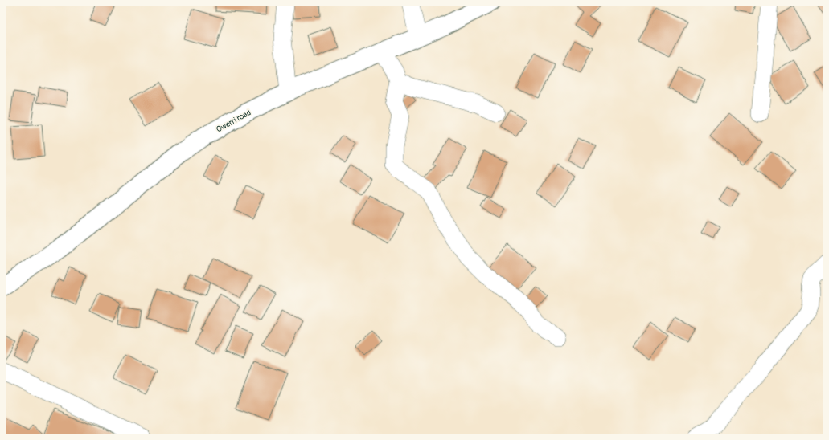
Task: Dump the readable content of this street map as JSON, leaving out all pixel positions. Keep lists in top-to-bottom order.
{
  "streets": {
    "main road": ["Owerri road"]
  }
}
